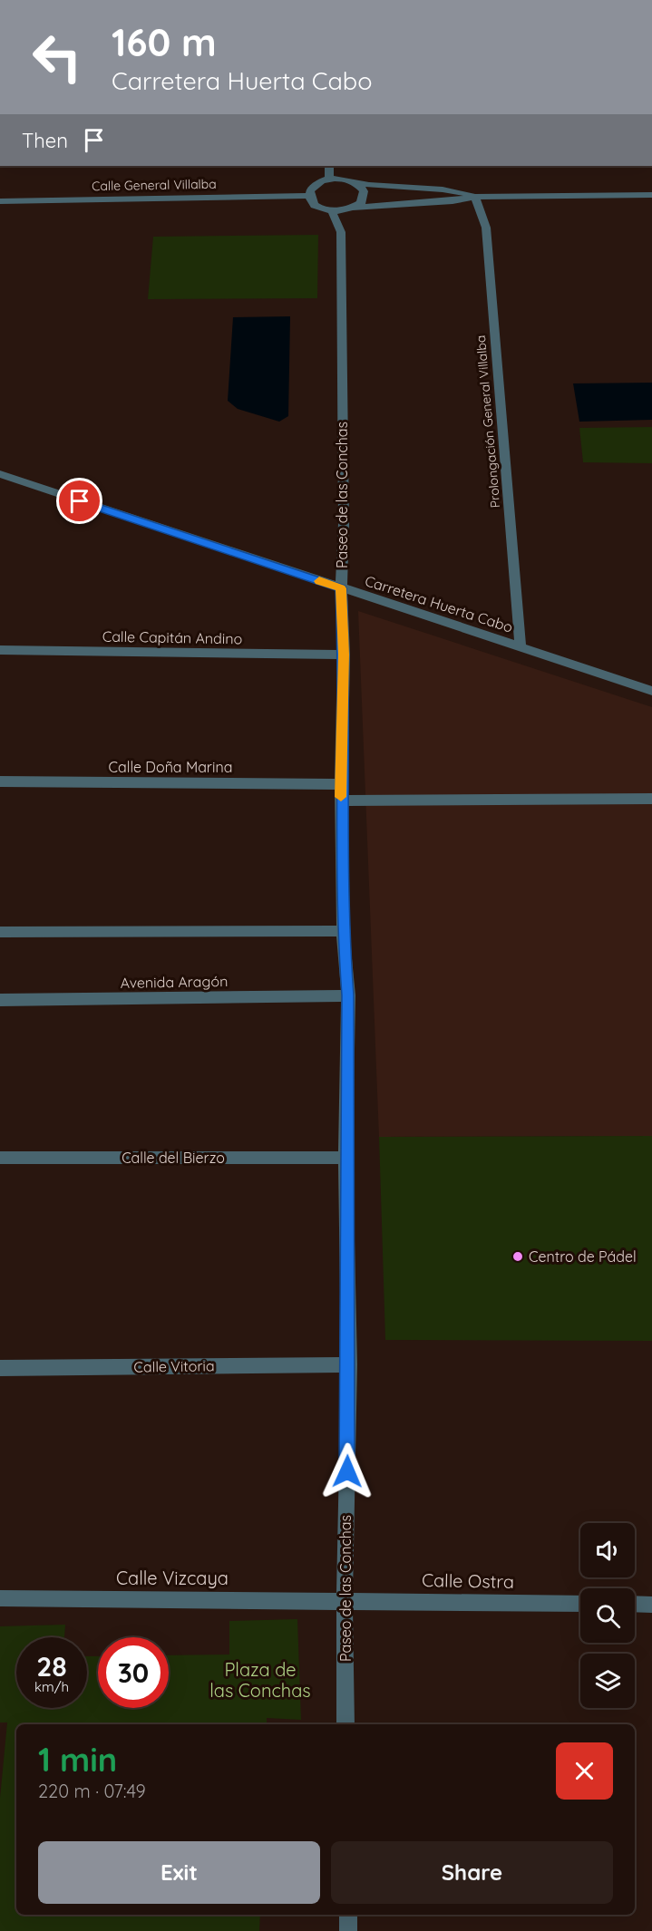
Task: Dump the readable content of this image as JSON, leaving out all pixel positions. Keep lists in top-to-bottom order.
{
  "streets": {
    "street": [
      "Calle General Villalba",
      "Prolongación General Villalba",
      "Paseo de las Conchas",
      "Carretera Huerta Cabo",
      "Calle Capitán Andino",
      "Calle Doña Marina",
      "Avenida Aragón",
      "Calle del Bierzo",
      "Calle Vitoria",
      "Calle Vizcaya",
      "Calle Ostra"
    ]
  },
  "crossings": [
    ["Calle General Villalba", "Paseo de las Conchas"],
    ["Prolongación General Villalba", "Carretera Huerta Cabo"],
    ["Paseo de las Conchas", "Carretera Huerta Cabo"],
    ["Paseo de las Conchas", "Calle Capitán Andino"],
    ["Paseo de las Conchas", "Calle Doña Marina"],
    ["Paseo de las Conchas", "Avenida Aragón"],
    ["Paseo de las Conchas", "Calle del Bierzo"],
    ["Paseo de las Conchas", "Calle Vitoria"],
    ["Paseo de las Conchas", "Calle Vizcaya"],
    ["Paseo de las Conchas", "Calle Ostra"],
    ["Calle Vizcaya", "Calle Ostra"]
  ],
  "parks": ["Plaza de las Conchas"],
  "places": ["Centro de Pádel"],
  "page": {
    "turn": ["160 m", "Carretera Huerta Cabo"],
    "then": "Then",
    "speed": "28 km/h",
    "limit": "30",
    "heading": ["1 min", "220 m · 07:49"],
    "buttons": ["Exit", "Share"]
  }
}
